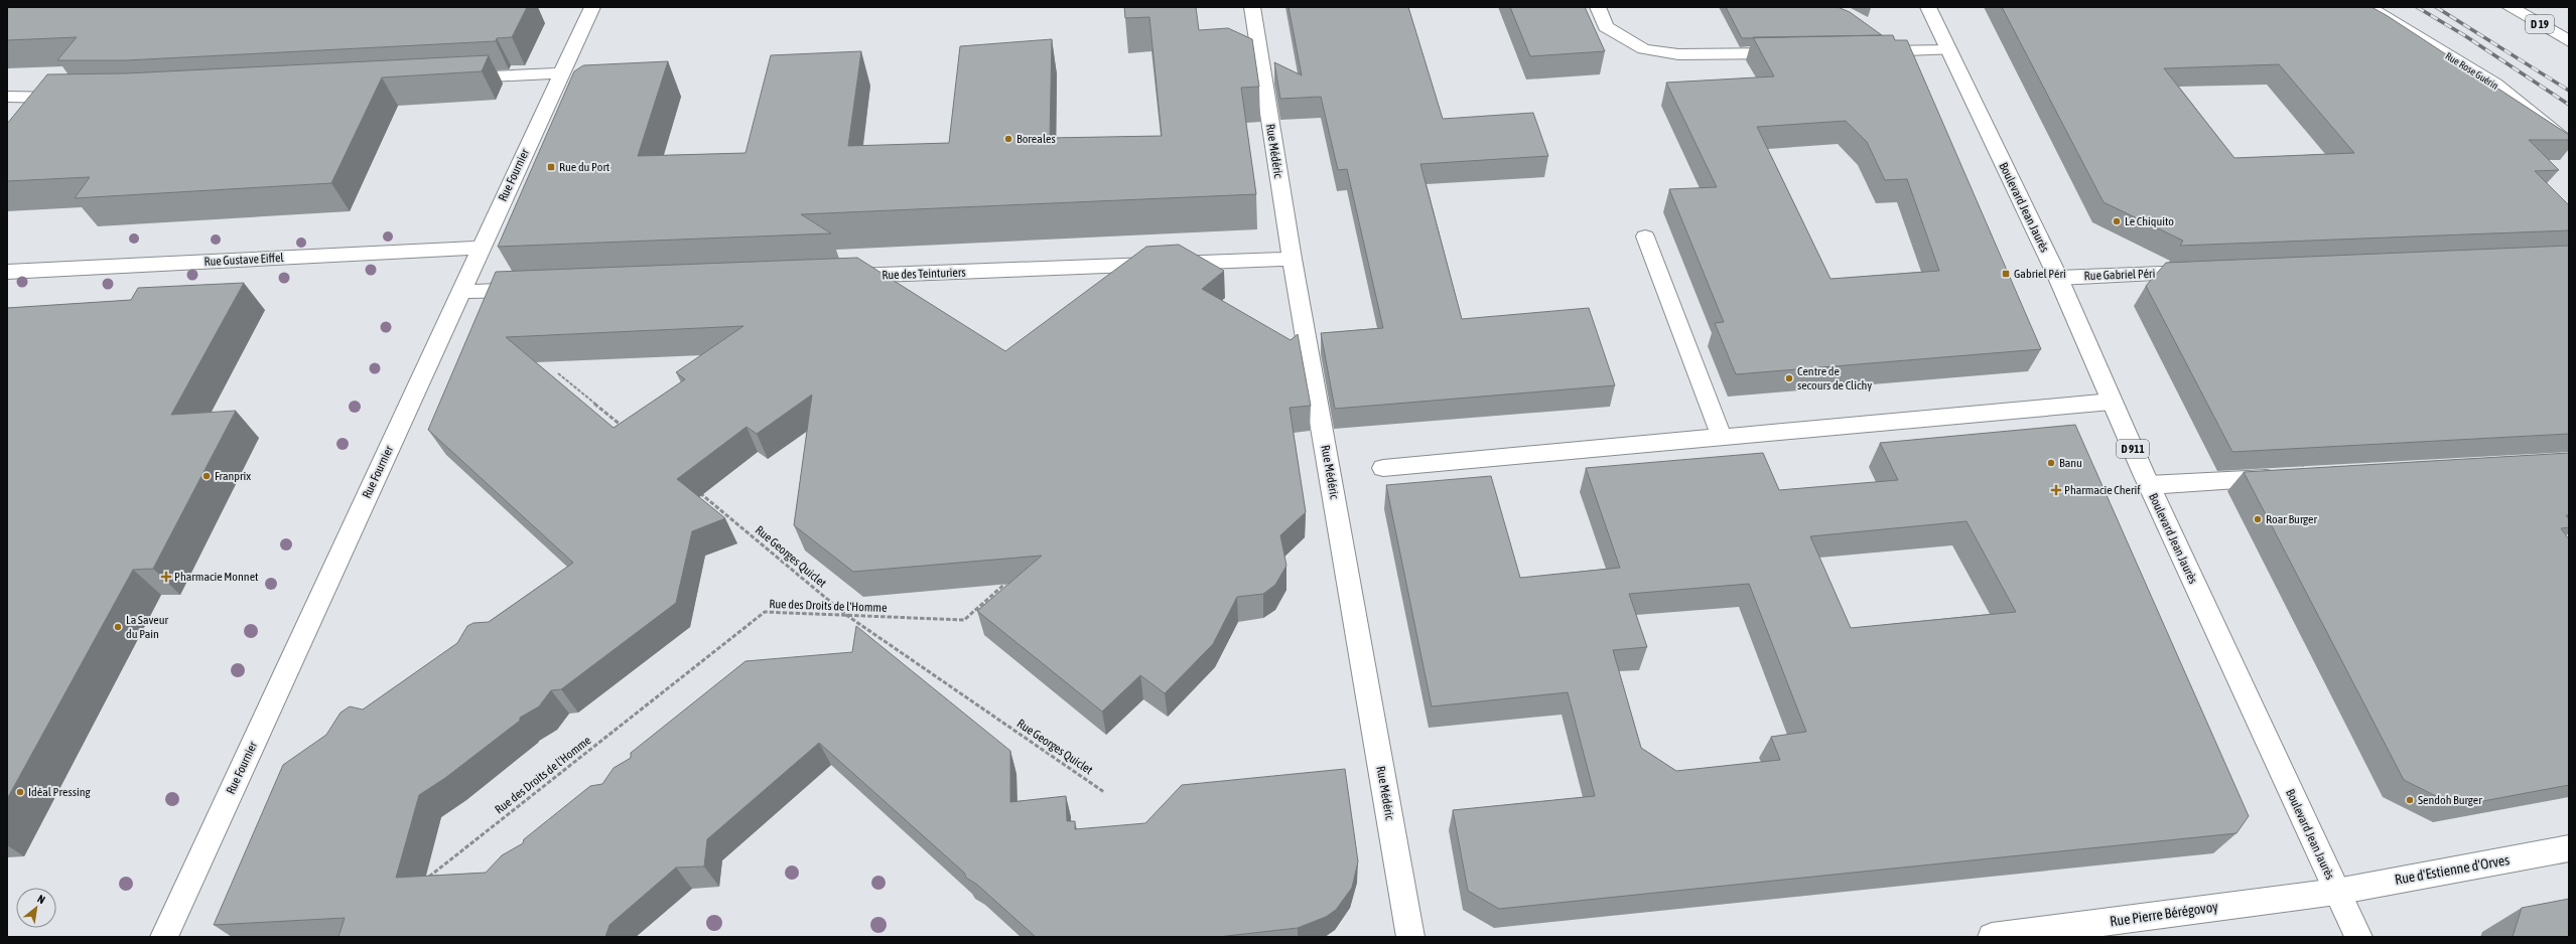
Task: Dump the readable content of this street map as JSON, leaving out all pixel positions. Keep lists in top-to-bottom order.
{
  "streets": {
    "street": [
      "D 19",
      "Rue Rose Guérin",
      "Rue Médéric",
      "Rue Fournier",
      "Boulevard Jean Jaurès",
      "Rue Gustave Eiffel",
      "Rue des Teinturiers",
      "Rue Gabriel Péri",
      "D 911",
      "Rue d'Estienne d'Orves",
      "Rue Pierre Bérégovoy"
    ],
    "path": ["Rue Georges Quiclet", "Rue des Droits de l'Homme"]
  },
  "crossings": [
    ["Rue Médéric", "Rue des Teinturiers"],
    ["Rue Fournier", "Rue Gustave Eiffel"],
    ["Boulevard Jean Jaurès", "Rue Gabriel Péri"],
    ["Boulevard Jean Jaurès", "Rue d'Estienne d'Orves"],
    ["Boulevard Jean Jaurès", "Rue Pierre Bérégovoy"],
    ["Rue Georges Quiclet", "Rue des Droits de l'Homme"],
    ["Rue d'Estienne d'Orves", "Rue Pierre Bérégovoy"]
  ],
  "places": {
    "other": [
      "Boreales",
      "Le Chiquito",
      "Centre de secours de Clichy",
      "Banu",
      "Franprix",
      "Roar Burger",
      "La Saveur du Pain",
      "Idéal Pressing",
      "Sendoh Burger"
    ],
    "transit": ["Rue du Port", "Gabriel Péri"],
    "health": ["Pharmacie Cherif", "Pharmacie Monnet"]
  },
  "north": "top right"
}
